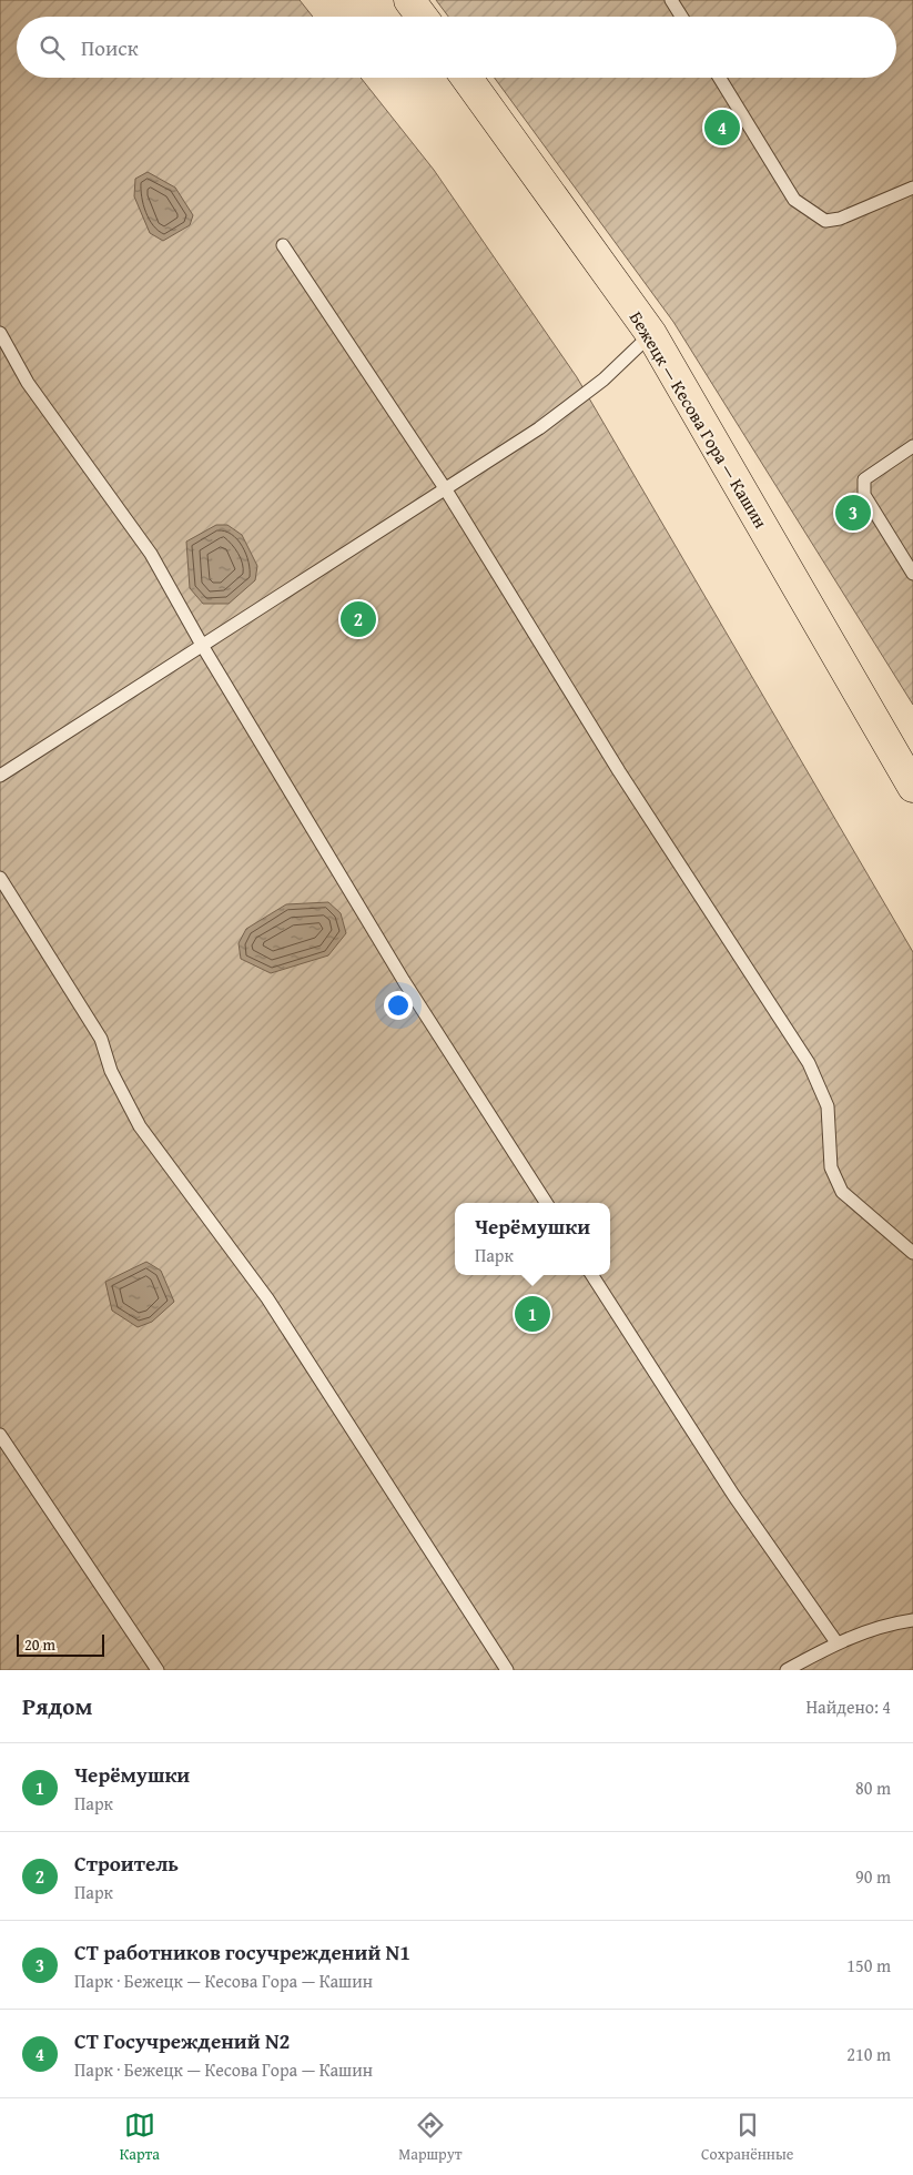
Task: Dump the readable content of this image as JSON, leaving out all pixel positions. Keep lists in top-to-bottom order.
{
  "streets": {
    "main road": ["Бежецк — Кесова Гора — Кашин"]
  },
  "scale_bar": "20 m",
  "page": {
    "search": "Поиск",
    "pins": [
      "4",
      "3",
      "2",
      "1"
    ],
    "popup": ["Черёмушки", "Парк"],
    "scale": "20 m",
    "heading": ["Рядом", "Найдено: 4"],
    "list": [
      {
        "mark": "1",
        "name": "Черёмушки",
        "note": "Парк",
        "value": "80 m"
      },
      {
        "mark": "2",
        "name": "Строитель",
        "note": "Парк",
        "value": "90 m"
      },
      {
        "mark": "3",
        "name": "СТ работников госучреждений N1",
        "note": "Парк · Бежецк — Кесова Гора — Кашин",
        "value": "150 m"
      },
      {
        "mark": "4",
        "name": "СТ Госучреждений N2",
        "note": "Парк · Бежецк — Кесова Гора — Кашин",
        "value": "210 m"
      }
    ],
    "nav": ["Карта", "Маршрут", "Сохранённые"]
  }
}
